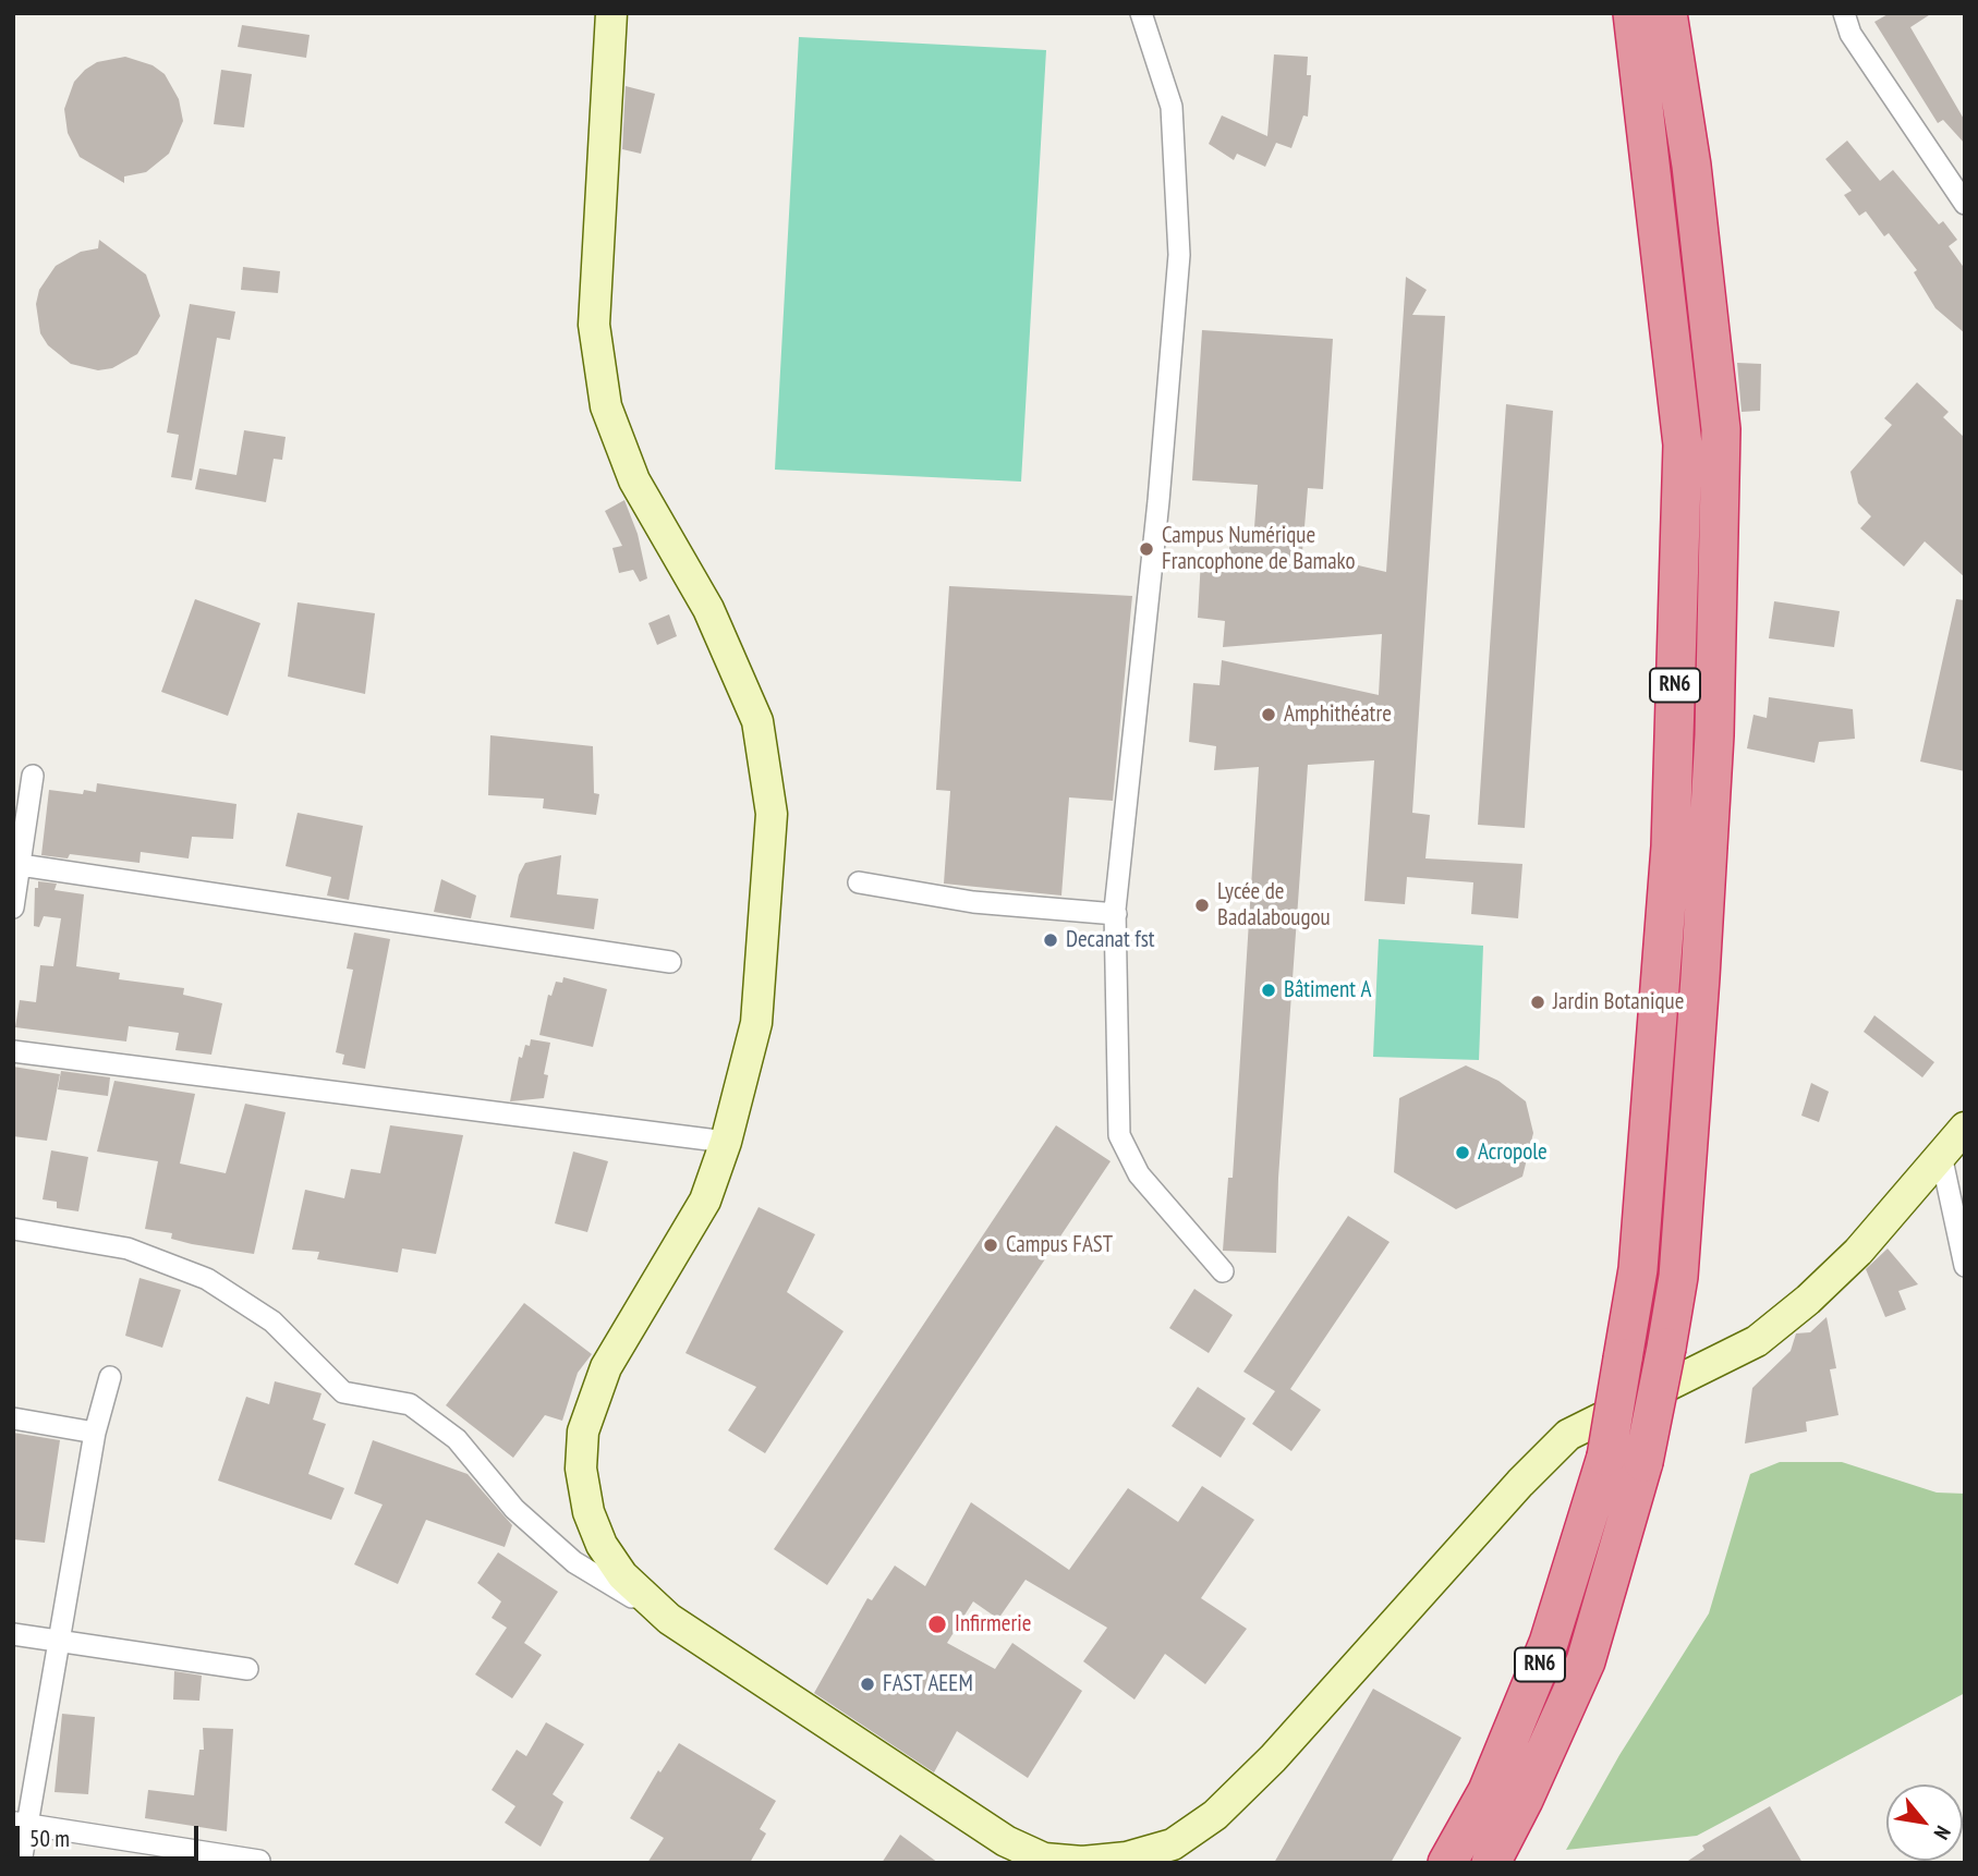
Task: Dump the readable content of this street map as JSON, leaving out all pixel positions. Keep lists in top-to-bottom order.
{
  "streets": {
    "highway": ["RN6"]
  },
  "places": [
    "Campus Numérique Francophone de Bamako",
    "Amphithéatre",
    "Lycée de Badalabougou",
    "Decanat fst",
    "Bâtiment A",
    "Jardin Botanique",
    "Acropole",
    "Campus FAST",
    "Infirmerie",
    "FAST AEEM"
  ],
  "scale_bar": "50 m",
  "north": "bottom right"
}
